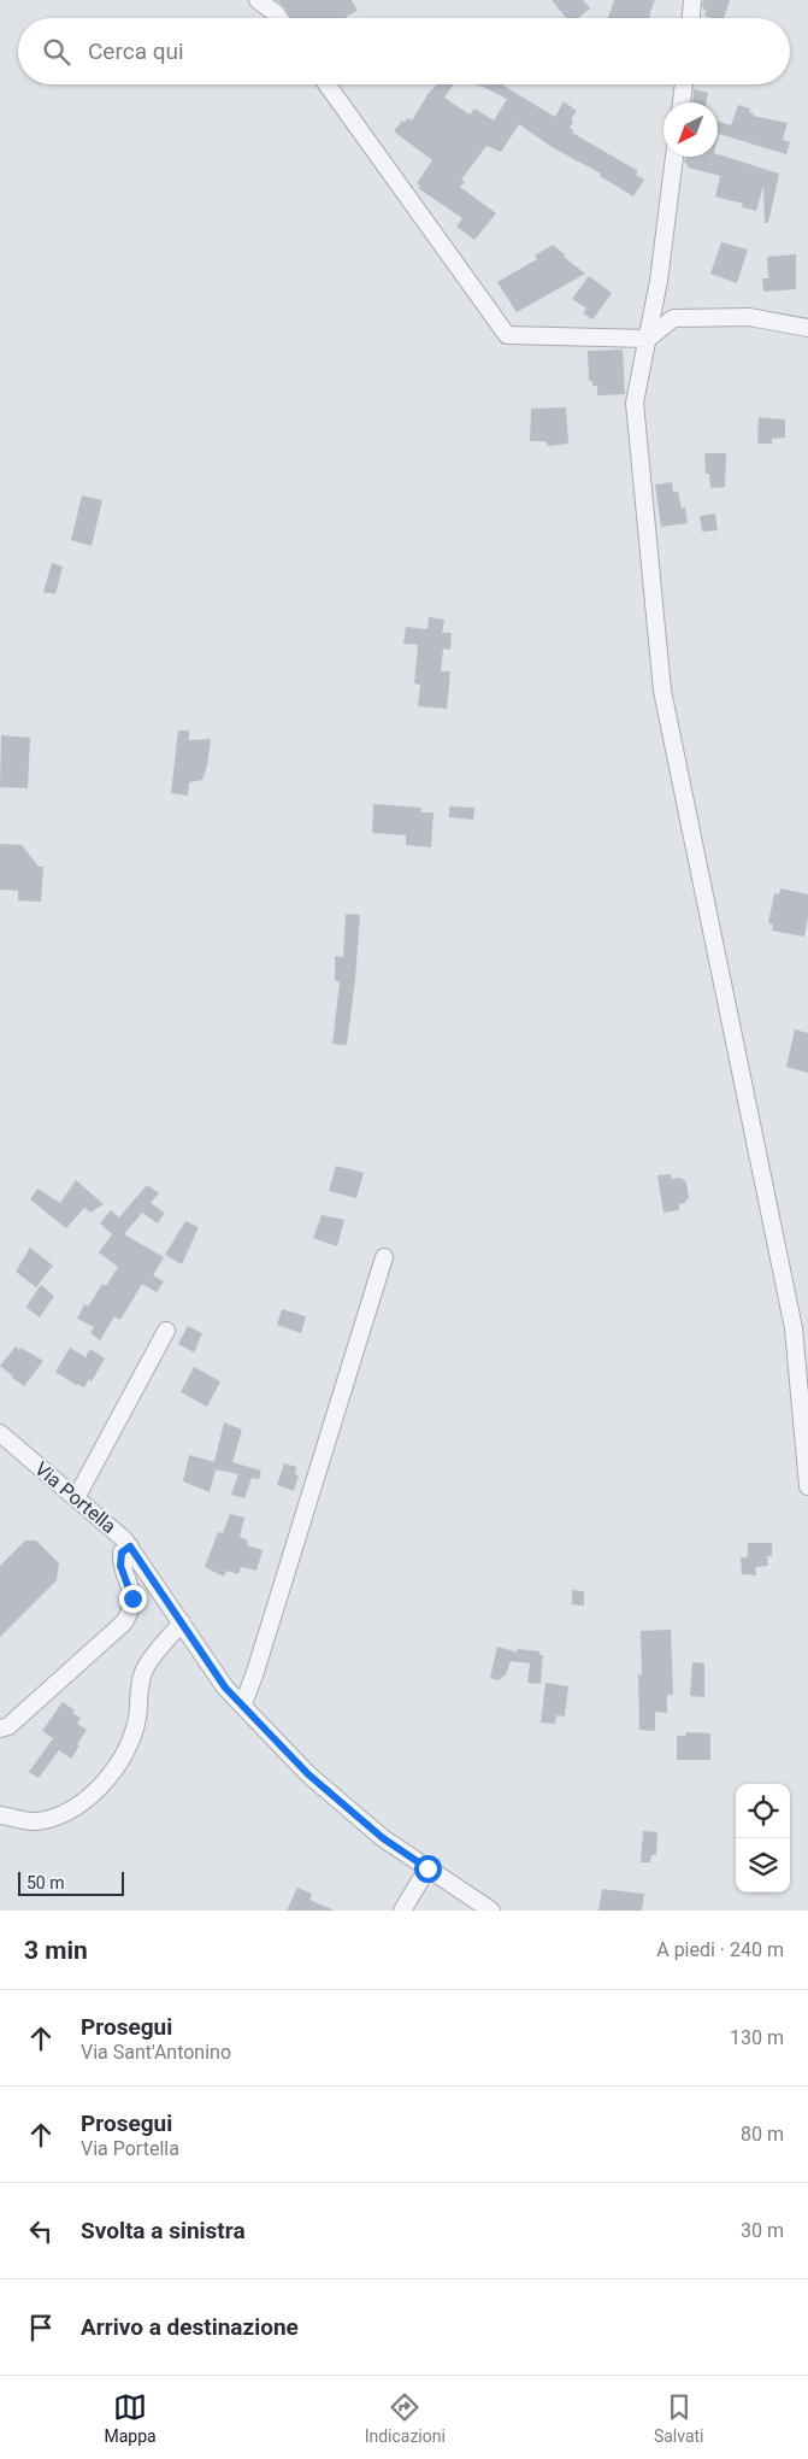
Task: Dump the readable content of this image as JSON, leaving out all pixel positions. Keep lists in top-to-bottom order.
{
  "streets": {
    "street": ["Via Portella"]
  },
  "scale_bar": "50 m",
  "north": "bottom left",
  "page": {
    "search": "Cerca qui",
    "scale": "50 m",
    "heading": ["3 min", "A piedi · 240 m"],
    "list": [
      ["Prosegui", "Via Sant'Antonino", "130 m"],
      ["Prosegui", "Via Portella", "80 m"],
      ["Svolta a sinistra", "30 m"],
      "Arrivo a destinazione"
    ],
    "nav": ["Mappa", "Indicazioni", "Salvati"]
  }
}
